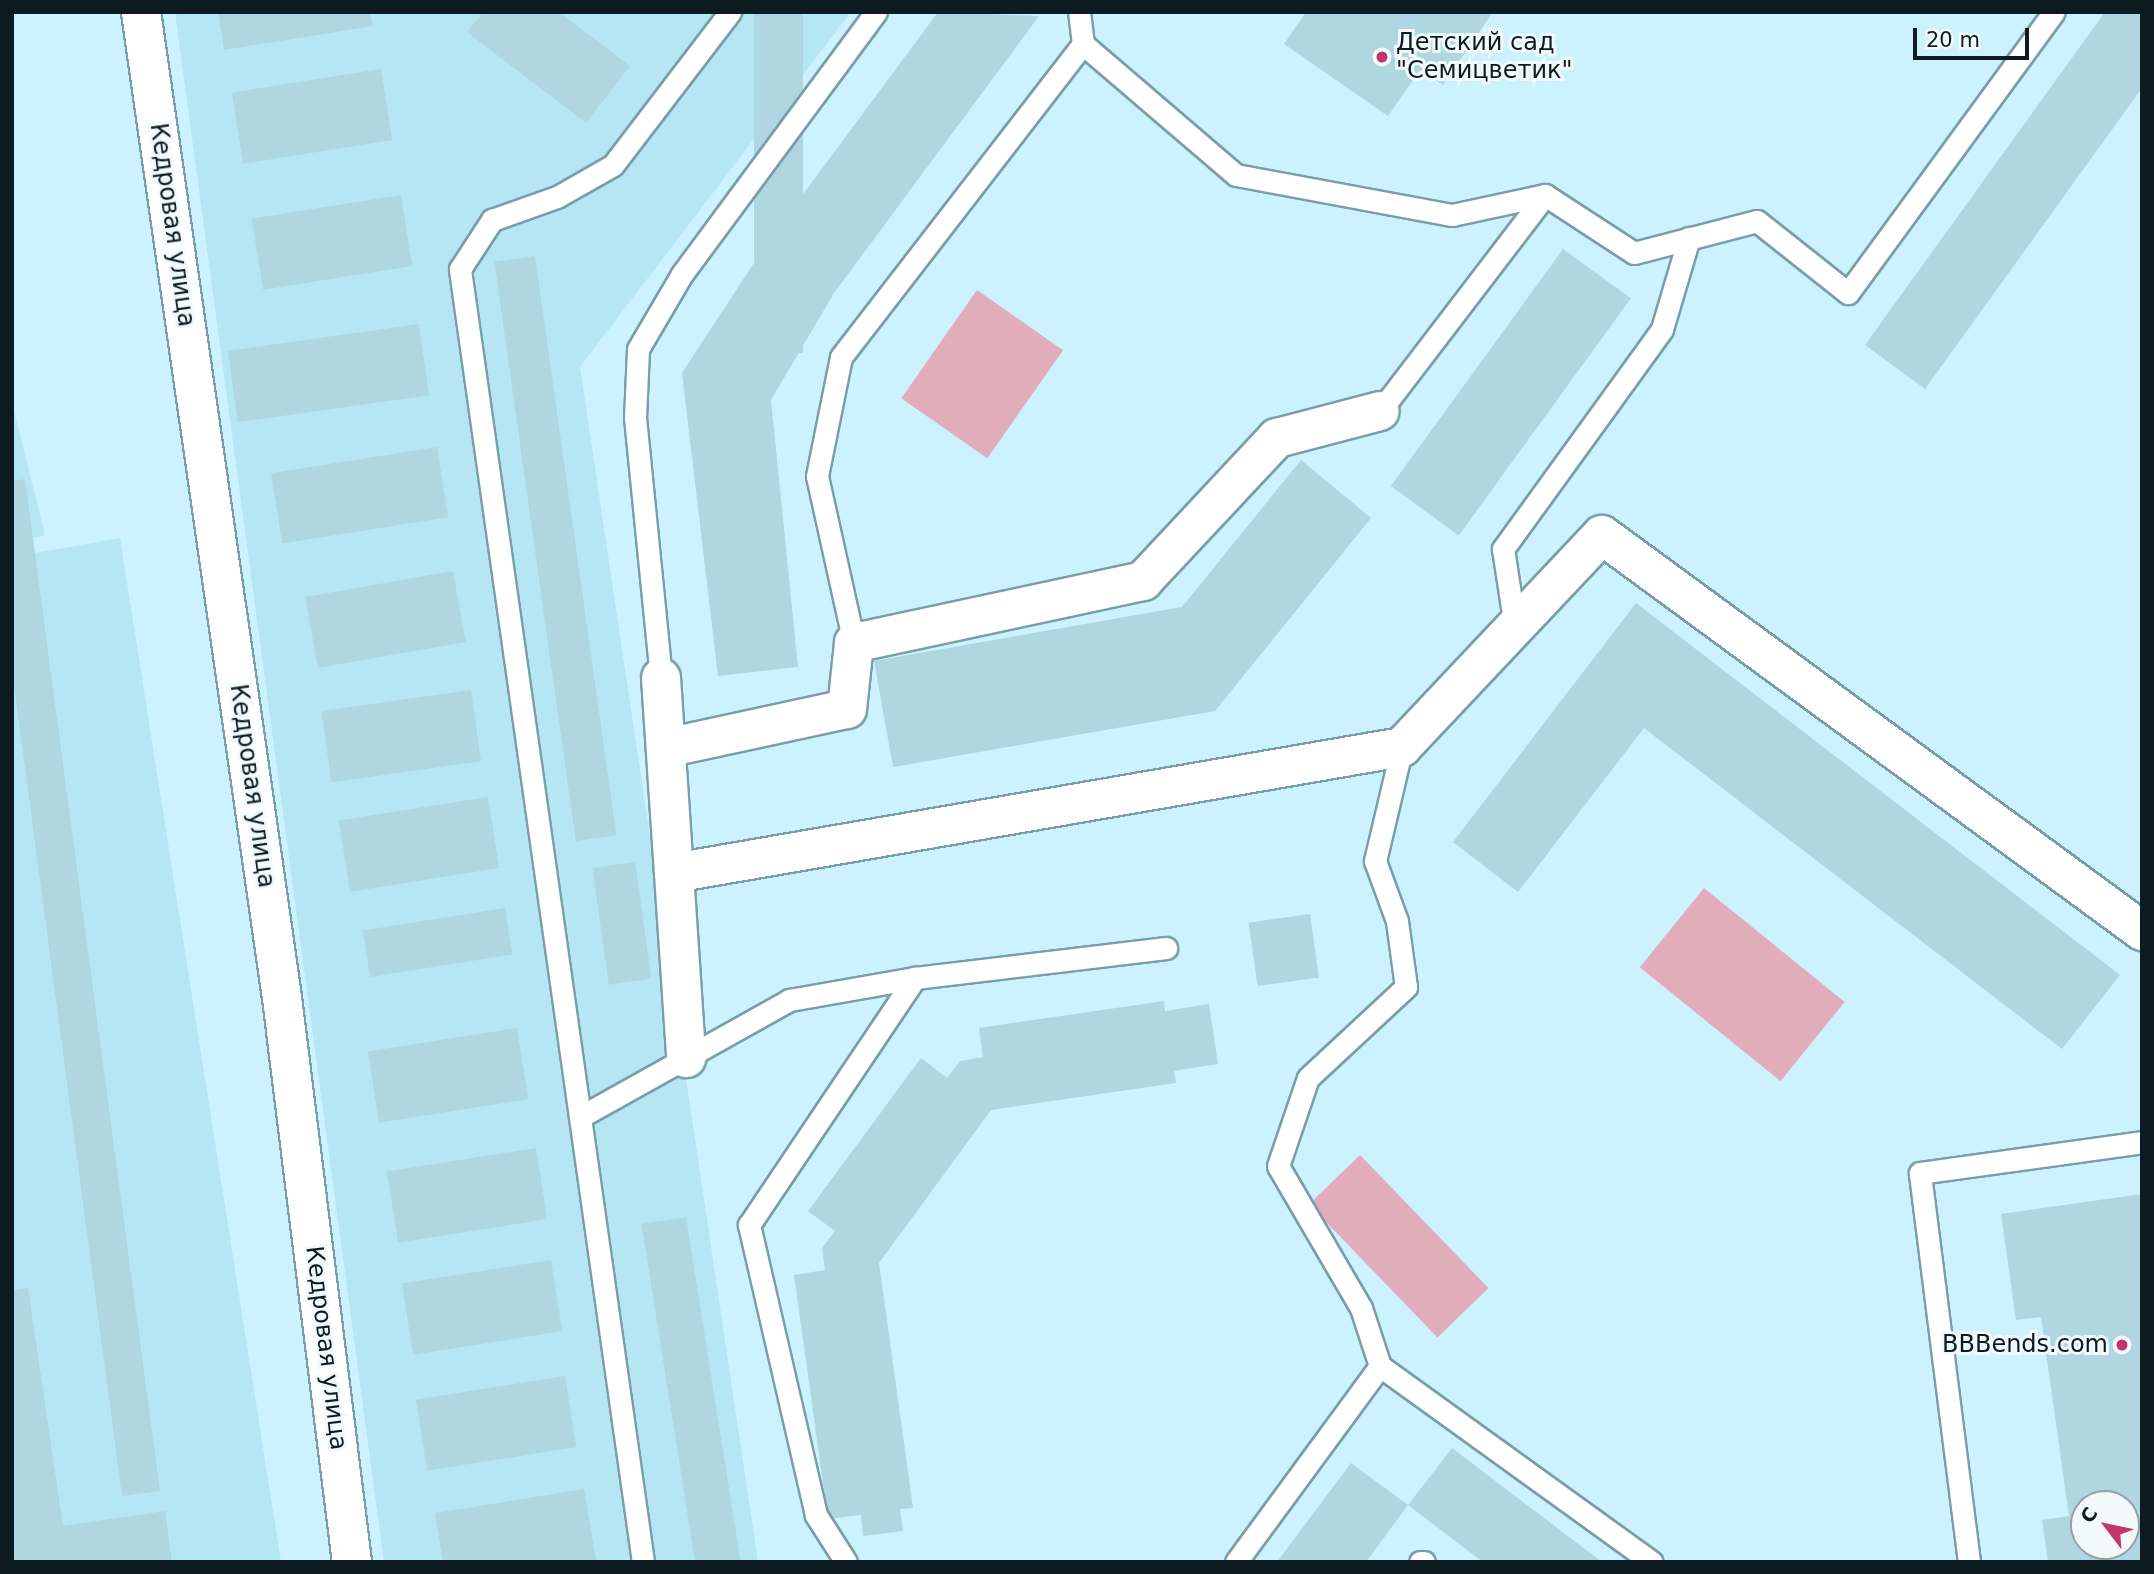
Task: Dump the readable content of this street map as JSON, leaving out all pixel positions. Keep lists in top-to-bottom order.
{
  "streets": {
    "street": ["Кедровая улица"]
  },
  "places": ["Детский сад \"Семицветик\"", "BBBends.com"],
  "scale_bar": "20 m",
  "north": "top left"
}
